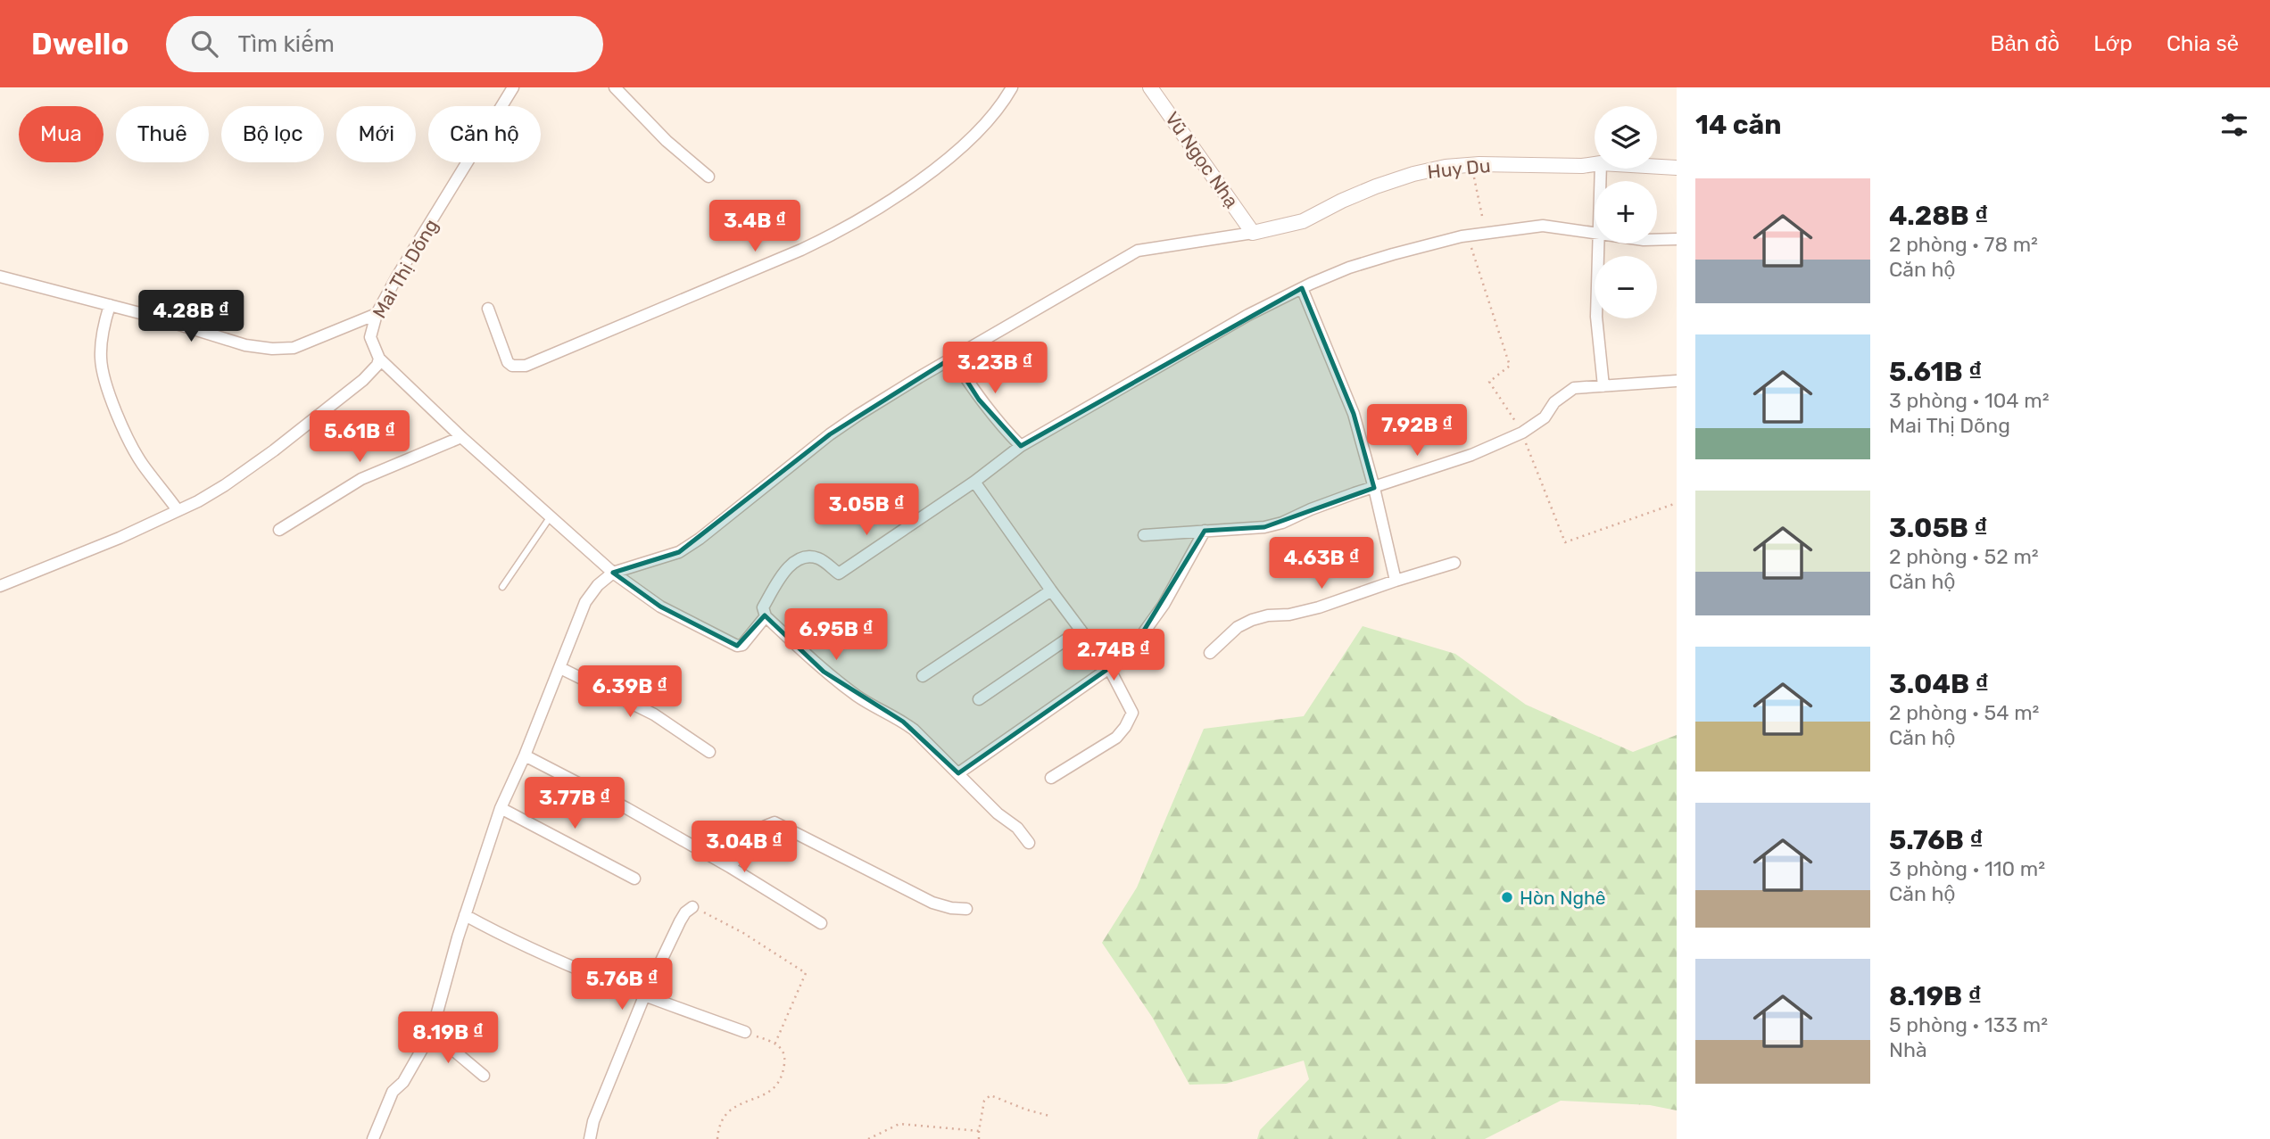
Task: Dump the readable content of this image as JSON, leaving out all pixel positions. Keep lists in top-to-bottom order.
{
  "streets": {
    "street": ["Vũ Ngọc Nhạ", "Huy Du", "Mai Thị Dõng"]
  },
  "crossings": [
    ["Vũ Ngọc Nhạ", "Huy Du"]
  ],
  "places": ["Hòn Nghê"],
  "page": {
    "header": "Dwello",
    "search": "Tìm kiếm",
    "nav": ["Bản đồ", "Lớp", "Chia sẻ"],
    "heading": "14 căn",
    "map_buttons": ["+", "−"],
    "chip": [
      "Mua",
      "Thuê",
      "Bộ lọc",
      "Mới",
      "Căn hộ"
    ],
    "list": [
      {
        "name": "4.28B ₫",
        "note": "2 phòng · 78 m² · Căn hộ"
      },
      {
        "name": "5.61B ₫",
        "note": "3 phòng · 104 m² · Mai Thị Dõng"
      },
      {
        "name": "3.05B ₫",
        "note": "2 phòng · 52 m² · Căn hộ"
      },
      {
        "name": "3.04B ₫",
        "note": "2 phòng · 54 m² · Căn hộ"
      },
      {
        "name": "5.76B ₫",
        "note": "3 phòng · 110 m² · Căn hộ"
      },
      {
        "name": "8.19B ₫",
        "note": "5 phòng · 133 m² · Nhà"
      }
    ],
    "price": [
      "3.4B ₫",
      "4.28B ₫",
      "3.23B ₫",
      "7.92B ₫",
      "5.61B ₫",
      "3.05B ₫",
      "4.63B ₫",
      "6.95B ₫",
      "2.74B ₫",
      "6.39B ₫",
      "3.77B ₫",
      "3.04B ₫",
      "5.76B ₫",
      "8.19B ₫"
    ]
  }
}
